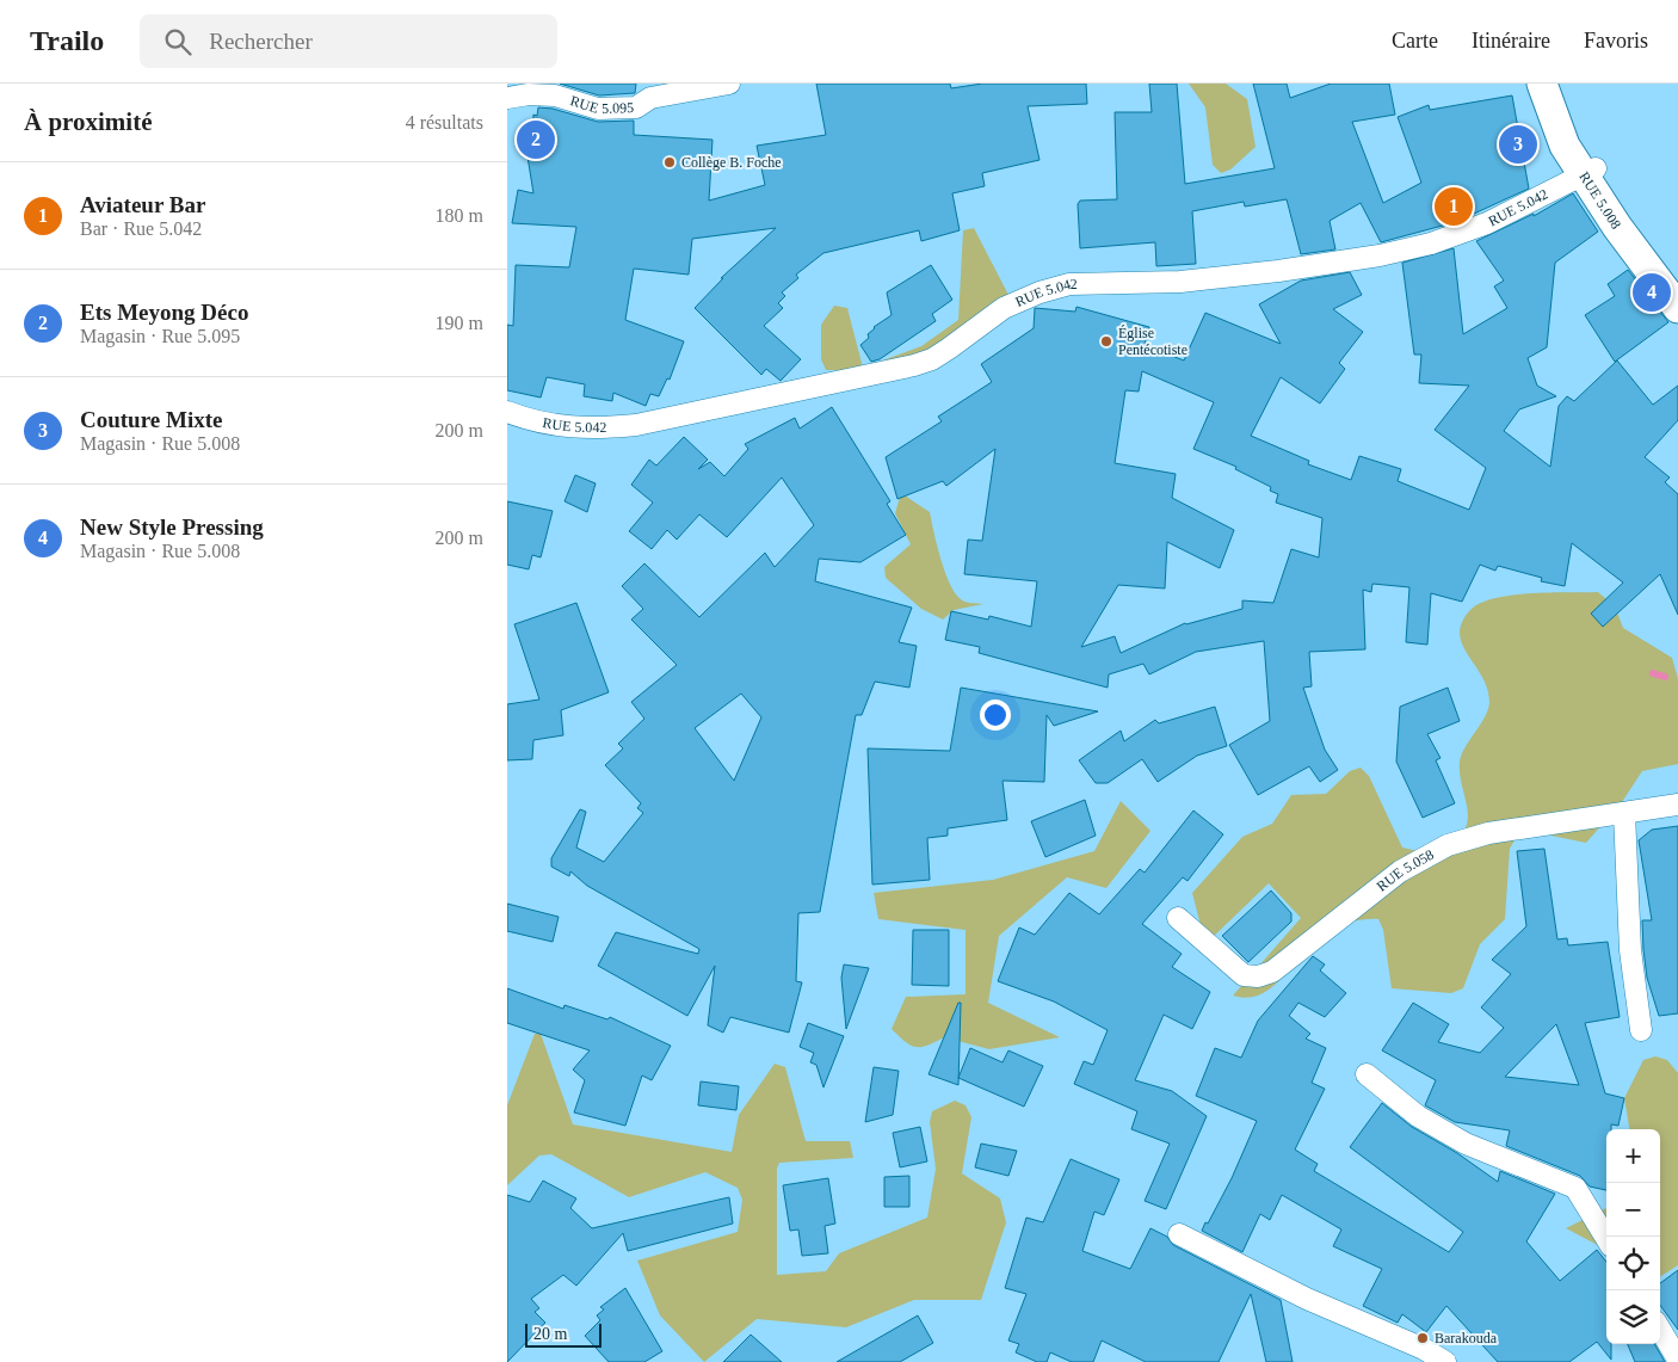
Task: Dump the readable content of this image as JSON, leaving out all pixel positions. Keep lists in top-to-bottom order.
{
  "streets": {
    "main road": ["RUE 5.008"],
    "street": ["RUE 5.095", "RUE 5.042", "RUE 5.058"]
  },
  "crossings": [
    ["RUE 5.008", "RUE 5.042"]
  ],
  "places": ["Collège B. Foche", "Église Pentécotiste", "Barakouda"],
  "scale_bar": "20 m",
  "page": {
    "header": "Trailo",
    "search": "Rechercher",
    "nav": ["Carte", "Itinéraire", "Favoris"],
    "heading": ["À proximité", "4 résultats"],
    "pins": [
      "2",
      "3",
      "1",
      "4"
    ],
    "list": [
      {
        "mark": "1",
        "name": "Aviateur Bar",
        "note": "Bar · Rue 5.042",
        "value": "180 m"
      },
      {
        "mark": "2",
        "name": "Ets Meyong Déco",
        "note": "Magasin · Rue 5.095",
        "value": "190 m"
      },
      {
        "mark": "3",
        "name": "Couture Mixte",
        "note": "Magasin · Rue 5.008",
        "value": "200 m"
      },
      {
        "mark": "4",
        "name": "New Style Pressing",
        "note": "Magasin · Rue 5.008",
        "value": "200 m"
      }
    ],
    "map_buttons": ["+", "−"],
    "scale": "20 m"
  }
}
